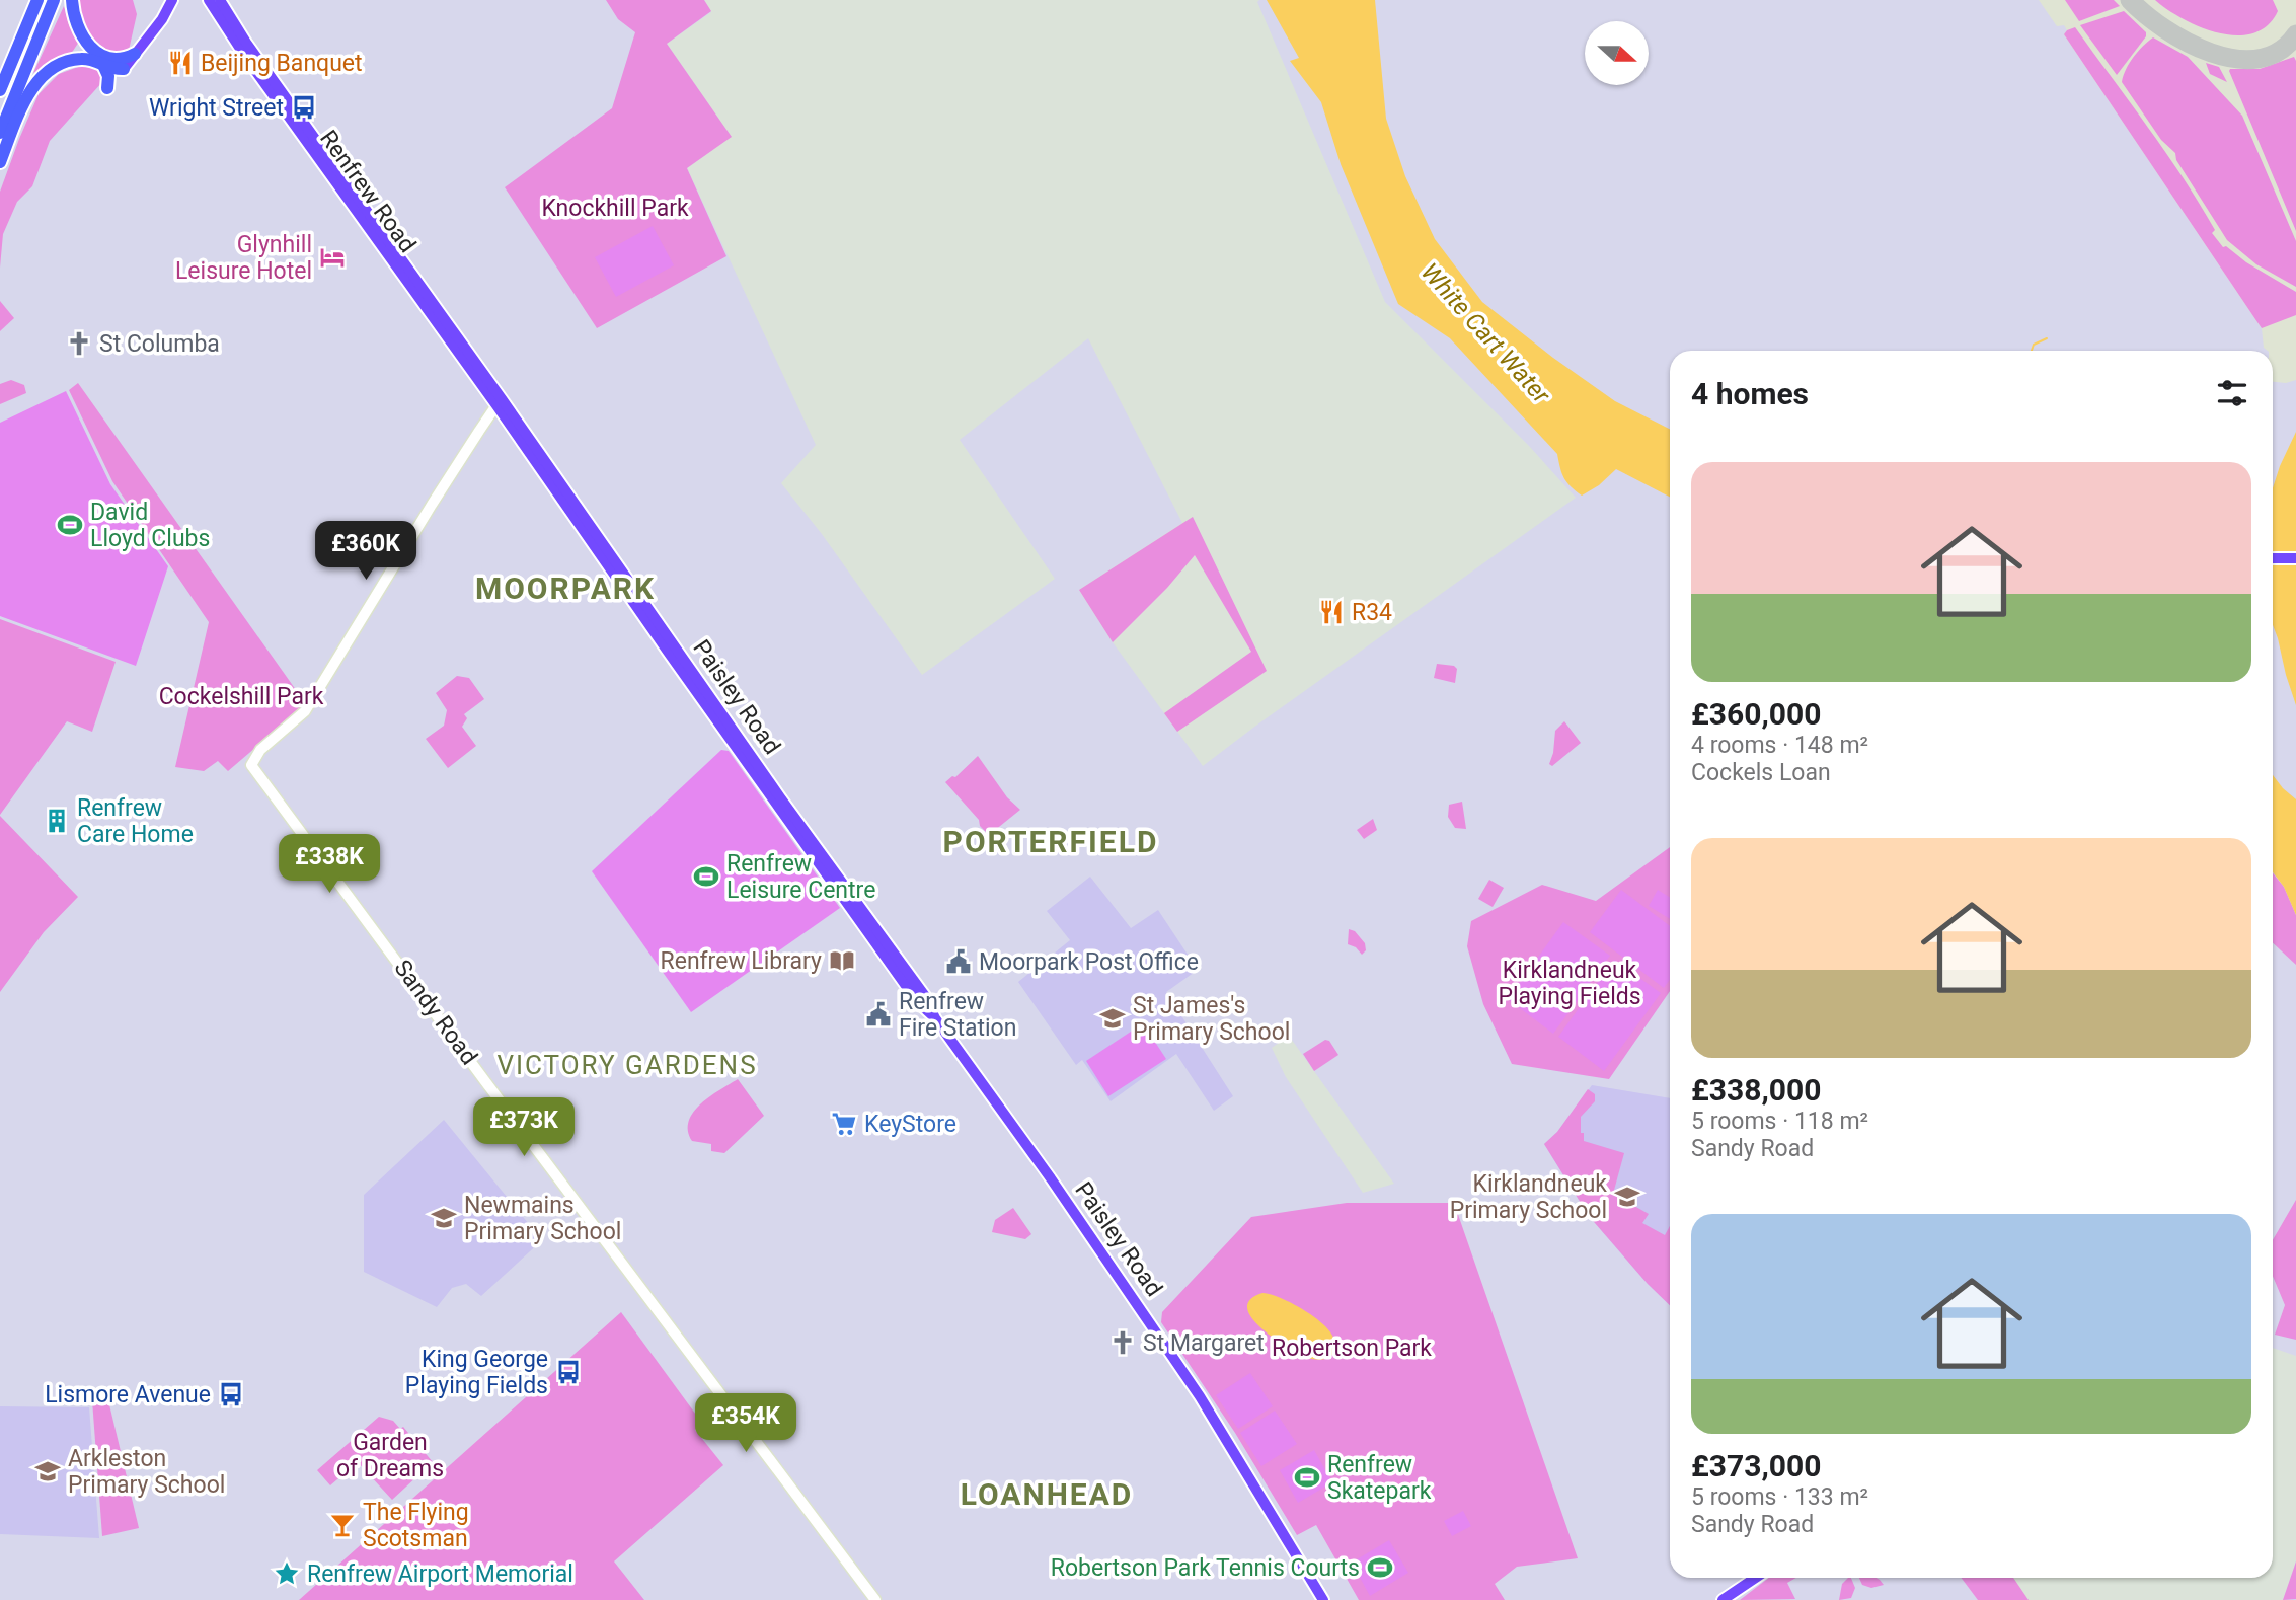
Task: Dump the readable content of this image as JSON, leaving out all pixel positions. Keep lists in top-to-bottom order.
{
  "streets": {
    "main road": ["Renfrew Road", "Paisley Road", "Sandy Road"]
  },
  "crossings": [
    ["Renfrew Road", "Paisley Road"],
    ["Renfrew Road", "Sandy Road"],
    ["Paisley Road", "Sandy Road"]
  ],
  "districts": [
    "MOORPARK",
    "PORTERFIELD",
    "VICTORY GARDENS",
    "LOANHEAD"
  ],
  "water": ["White Cart Water"],
  "parks": [
    "Knockhill Park",
    "Cockelshill Park",
    "Kirklandneuk Playing Fields",
    "Robertson Park",
    "Garden of Dreams"
  ],
  "places": {
    "restaurant": ["Beijing Banquet", "R34"],
    "bus stop": ["Wright Street", "King George Playing Fields", "Lismore Avenue"],
    "hotel": ["Glynhill Leisure Hotel"],
    "church": ["St Columba", "St Margaret"],
    "sports": [
      "David Lloyd Clubs",
      "Renfrew Leisure Centre",
      "Renfrew Skatepark",
      "Robertson Park Tennis Courts"
    ],
    "building": ["Renfrew Care Home"],
    "library": ["Renfrew Library"],
    "public building": ["Moorpark Post Office", "Renfrew Fire Station"],
    "school or university": [
      "St James's Primary School",
      "Kirklandneuk Primary School",
      "Newmains Primary School",
      "Arkleston Primary School"
    ],
    "supermarket": ["KeyStore"],
    "bar": ["The Flying Scotsman"],
    "place": ["Renfrew Airport Memorial"]
  },
  "north": "right",
  "page": {
    "heading": "4 homes",
    "list": [
      {
        "name": "£360,000",
        "note": "4 rooms · 148 m² · Cockels Loan"
      },
      {
        "name": "£338,000",
        "note": "5 rooms · 118 m² · Sandy Road"
      },
      {
        "name": "£373,000",
        "note": "5 rooms · 133 m² · Sandy Road"
      }
    ],
    "price": [
      "£360K",
      "£338K",
      "£373K",
      "£354K"
    ]
  }
}
